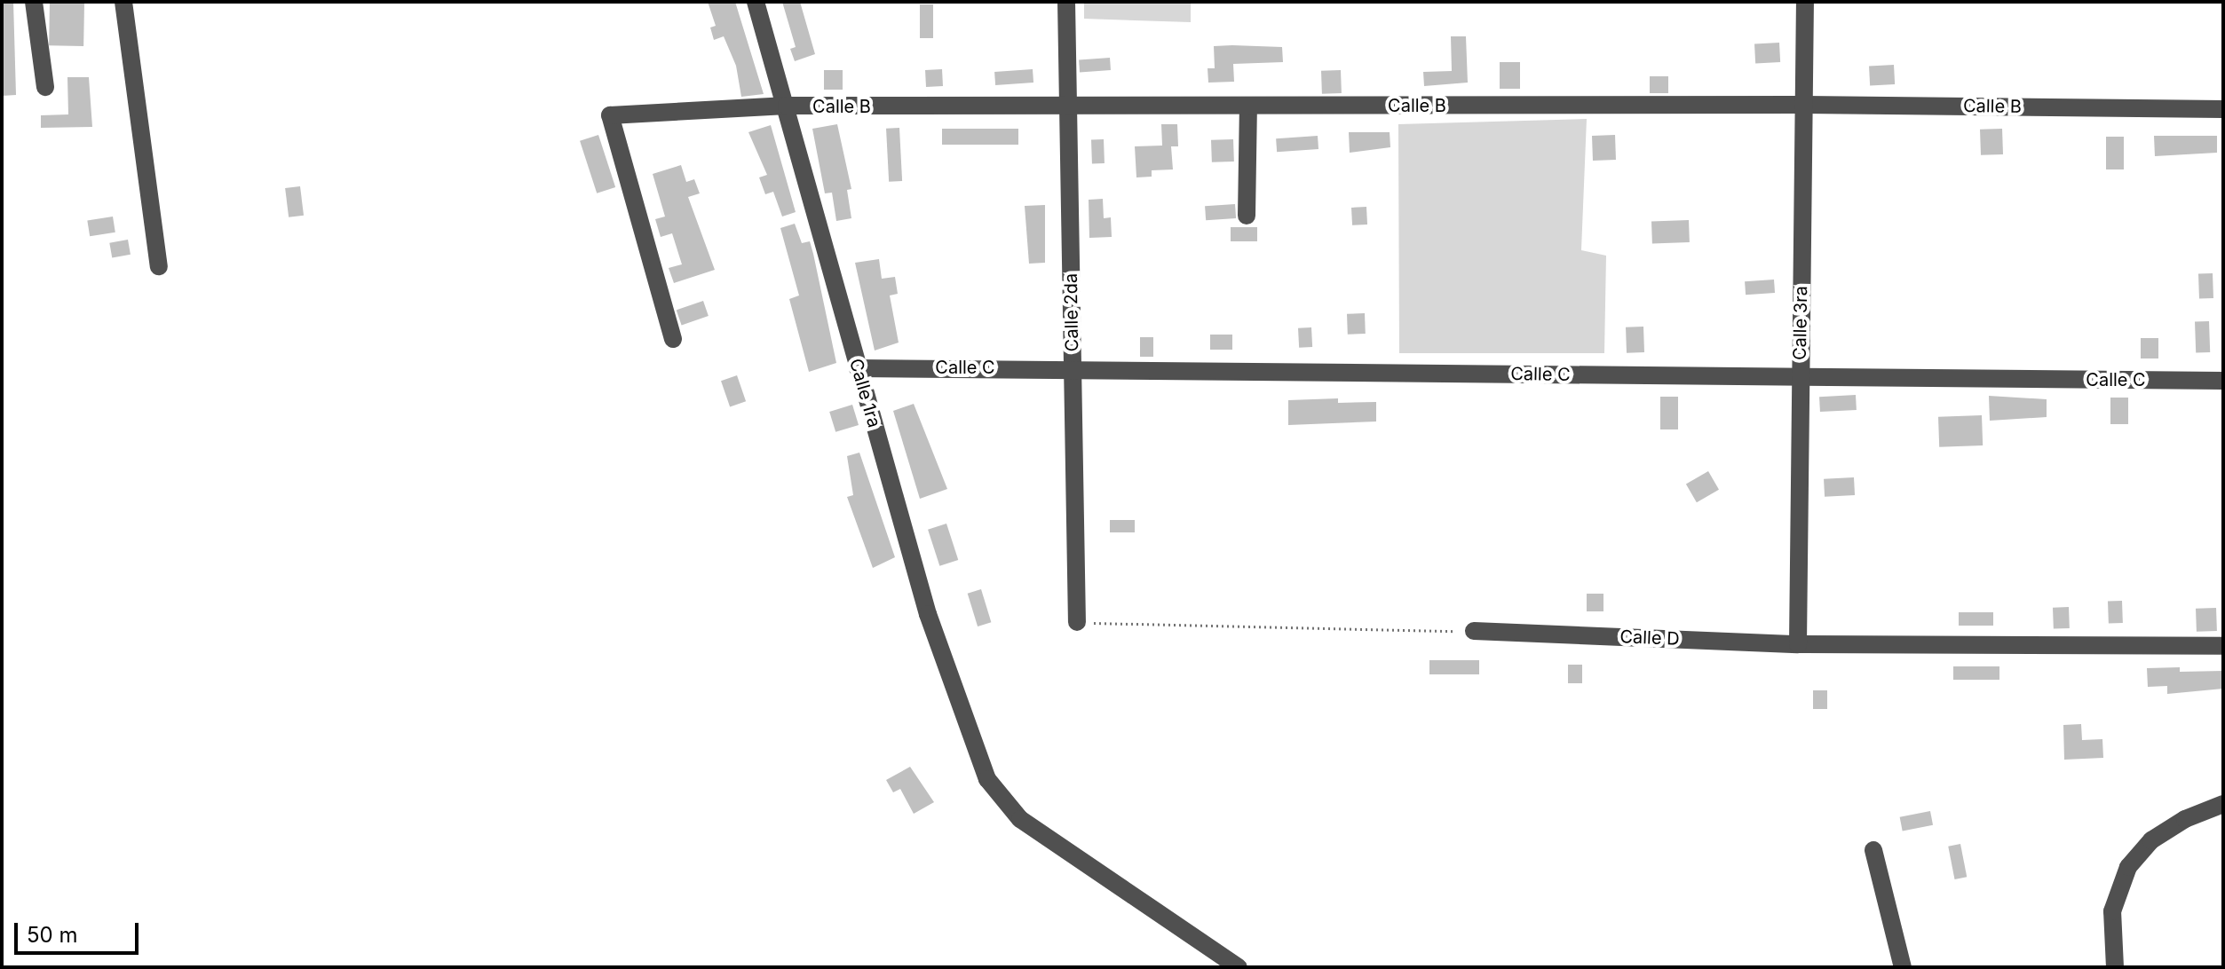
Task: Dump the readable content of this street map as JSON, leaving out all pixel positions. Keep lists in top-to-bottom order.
{
  "streets": {
    "street": [
      "Calle B",
      "Calle 2da",
      "Calle 3ra",
      "Calle C",
      "Calle 1ra",
      "Calle D"
    ]
  },
  "crossings": [
    ["Calle B", "Calle 2da"],
    ["Calle B", "Calle 3ra"],
    ["Calle B", "Calle 1ra"],
    ["Calle 2da", "Calle C"],
    ["Calle 3ra", "Calle C"],
    ["Calle 3ra", "Calle D"],
    ["Calle C", "Calle 1ra"]
  ],
  "scale_bar": "50 m"
}
